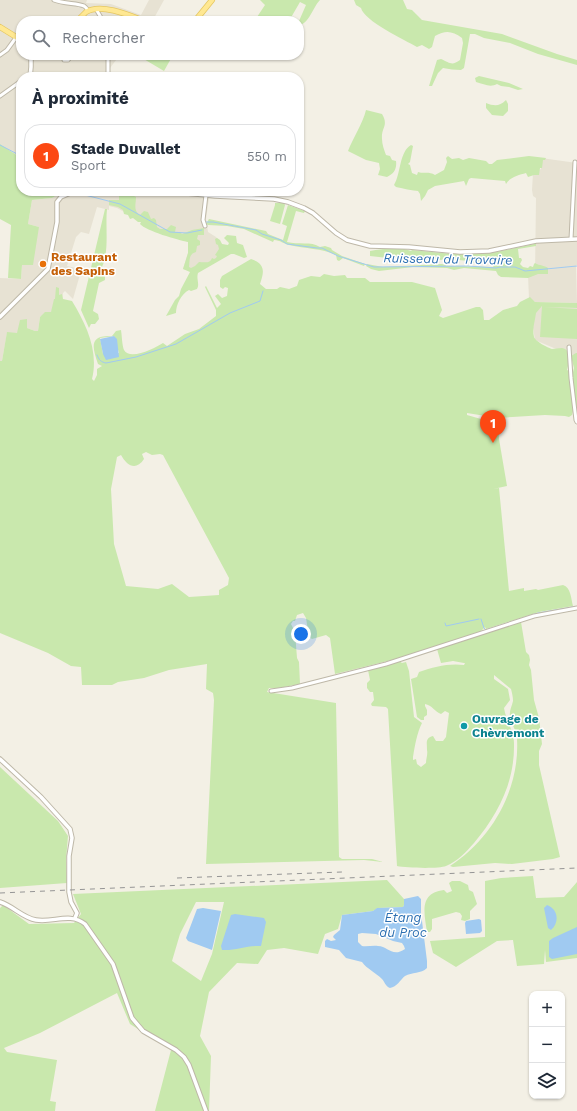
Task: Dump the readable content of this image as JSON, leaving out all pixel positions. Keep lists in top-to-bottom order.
{
  "water": ["Ruisseau du Trovaire", "Étang du Proc"],
  "places": ["Restaurant des Sapins", "Ouvrage de Chèvremont"],
  "page": {
    "search": "Rechercher",
    "heading": "À proximité",
    "list": [
      {
        "mark": "1",
        "name": "Stade Duvallet",
        "note": "Sport",
        "value": "550 m"
      }
    ],
    "pins": "1",
    "map_buttons": ["+", "−"]
  }
}
